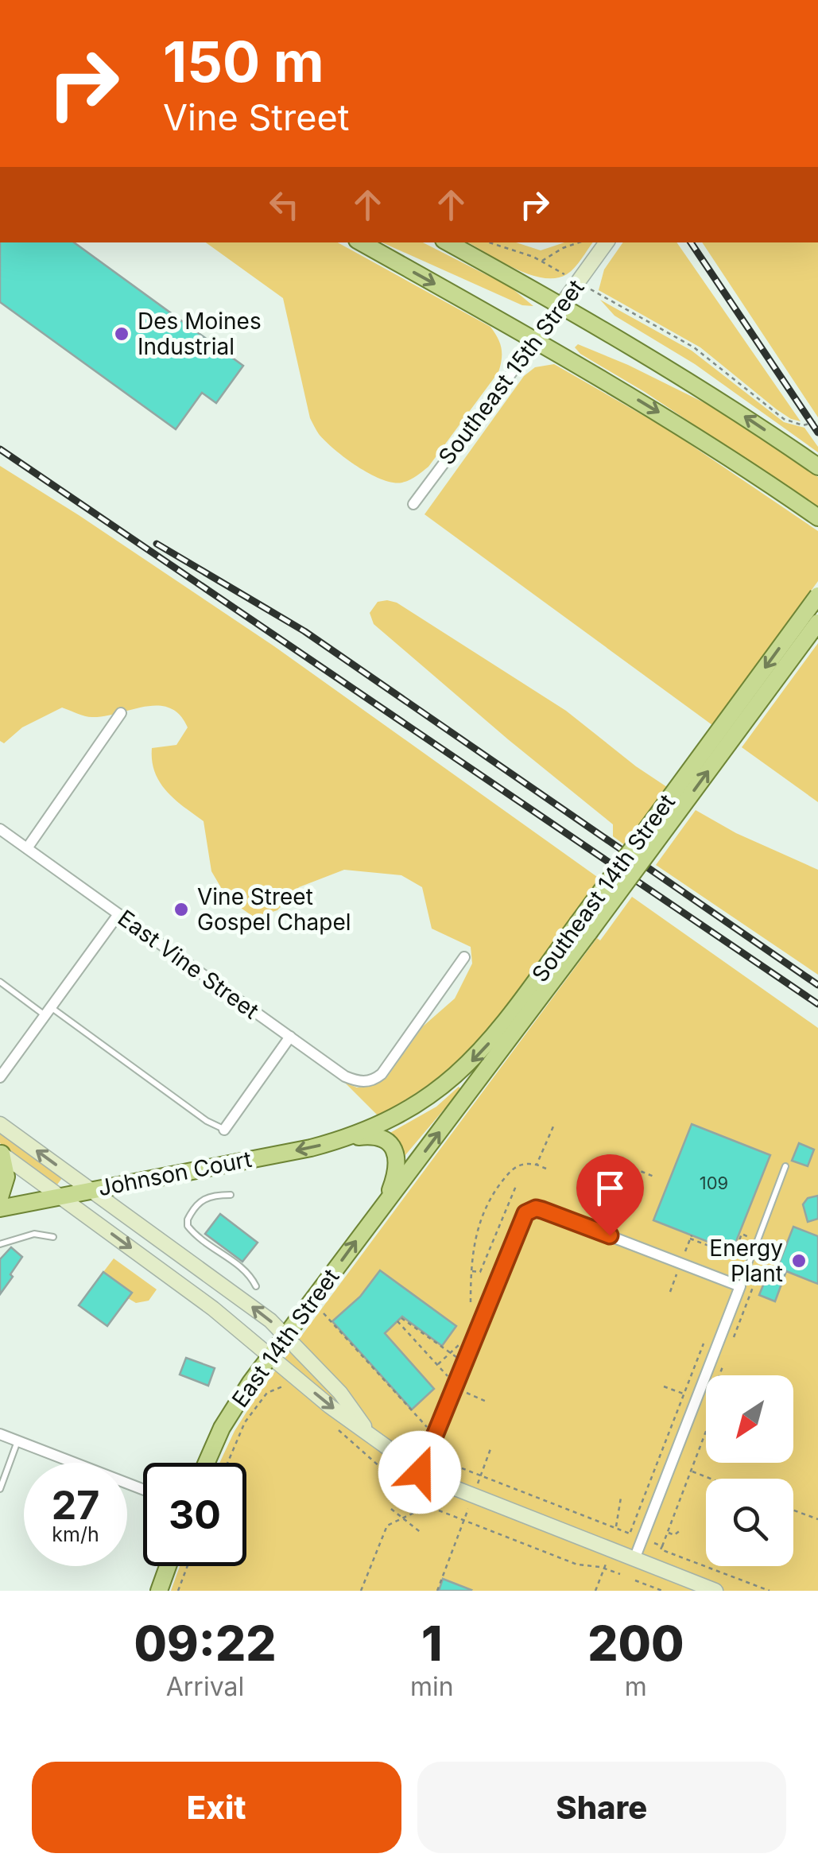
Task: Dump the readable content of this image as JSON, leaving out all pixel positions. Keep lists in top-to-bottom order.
{
  "streets": {
    "main road": ["Southeast 14th Street", "Johnson Court", "East 14th Street"],
    "street": ["Southeast 15th Street", "East Vine Street"]
  },
  "crossings": [
    ["Southeast 14th Street", "Johnson Court"],
    ["Southeast 14th Street", "East 14th Street"]
  ],
  "one_way": ["Johnson Court", "East 14th Street"],
  "places": ["Des Moines Industrial", "Vine Street Gospel Chapel", "Energy Plant"],
  "house_numbers": ["109"],
  "north": "bottom left",
  "page": {
    "turn": ["150 m", "Vine Street"],
    "speed": "27 km/h",
    "limit": "30",
    "eta": [
      "09:22",
      "Arrival",
      "1",
      "min",
      "200",
      "m"
    ],
    "buttons": ["Exit", "Share"]
  }
}
